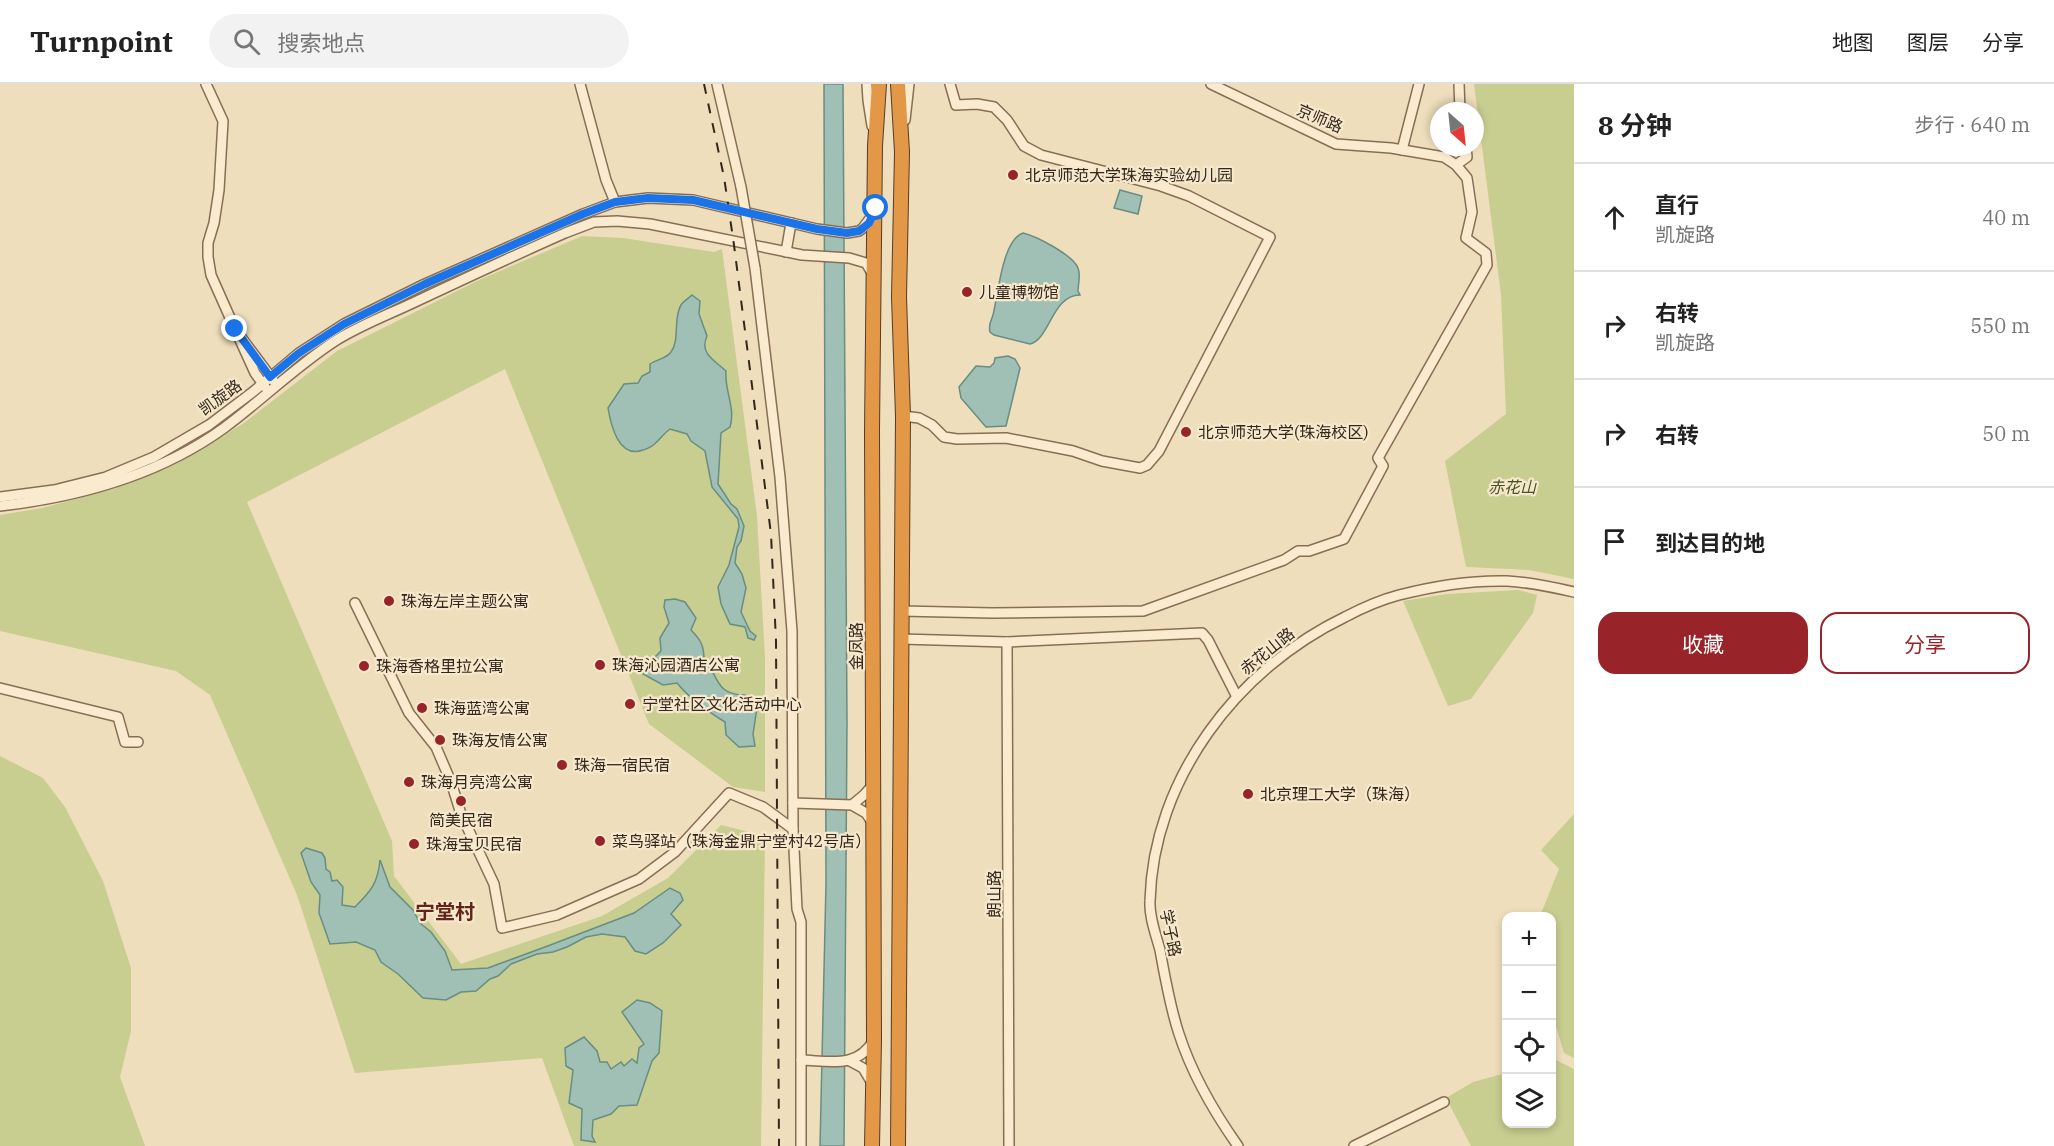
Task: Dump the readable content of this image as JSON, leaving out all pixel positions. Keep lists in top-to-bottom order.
{
  "streets": {
    "highway": ["金凤路"],
    "street": [
      "京师路",
      "凯旋路",
      "赤花山路",
      "朗山路",
      "学子路"
    ]
  },
  "crossings": [
    ["凯旋路", "金凤路"],
    ["赤花山路", "朗山路"],
    ["赤花山路", "学子路"]
  ],
  "districts": ["宁堂村"],
  "parks": ["赤花山"],
  "places": [
    "北京师范大学珠海实验幼儿园",
    "儿童博物馆",
    "北京师范大学(珠海校区)",
    "珠海左岸主题公寓",
    "珠海沁园酒店公寓",
    "珠海香格里拉公寓",
    "宁堂社区文化活动中心",
    "珠海蓝湾公寓",
    "珠海友情公寓",
    "珠海一宿民宿",
    "珠海月亮湾公寓",
    "北京理工大学（珠海）",
    "简美民宿",
    "菜鸟驿站（珠海金鼎宁堂村42号店）",
    "珠海宝贝民宿"
  ],
  "north": "bottom right",
  "page": {
    "header": "Turnpoint",
    "search": "搜索地点",
    "nav": ["地图", "图层", "分享"],
    "heading": ["8 分钟", "步行 · 640 m"],
    "list": [
      ["直行", "凯旋路", "40 m"],
      ["右转", "凯旋路", "550 m"],
      ["右转", "50 m"],
      "到达目的地"
    ],
    "buttons": ["收藏", "分享"],
    "map_buttons": ["+", "−"]
  }
}
